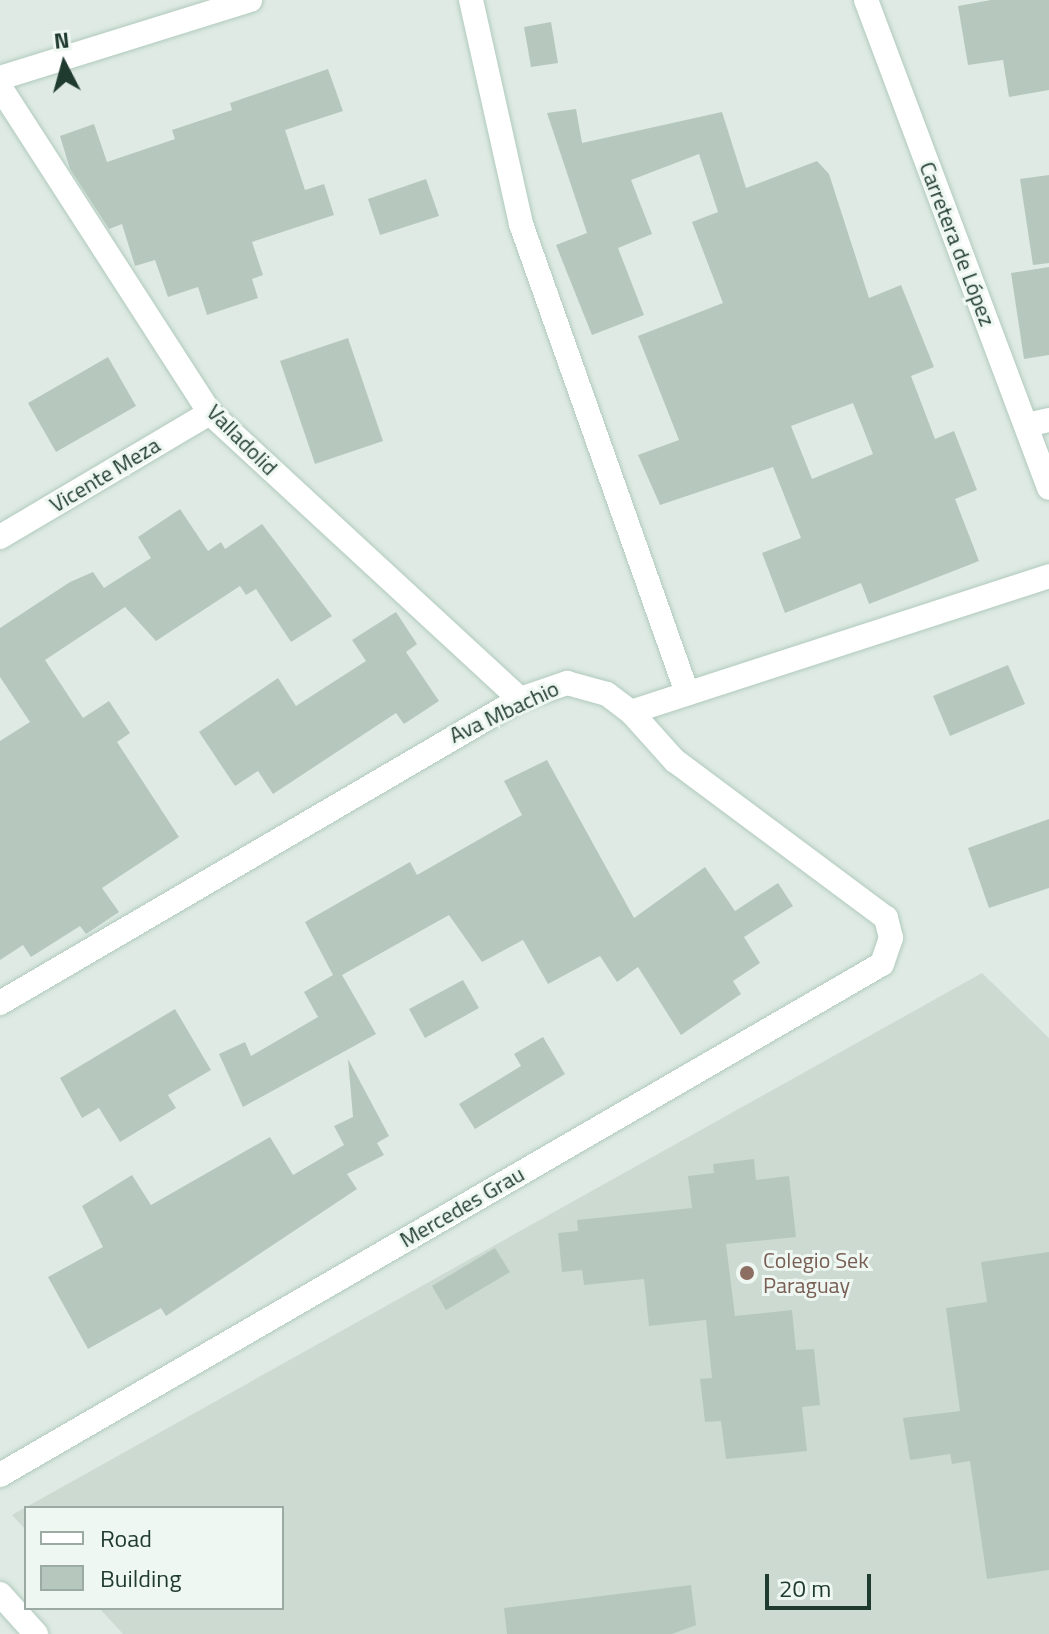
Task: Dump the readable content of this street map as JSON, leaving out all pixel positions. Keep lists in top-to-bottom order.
{
  "streets": {
    "street": [
      "Carretera de López",
      "Valladolid",
      "Vicente Meza",
      "Ava Mbachio",
      "Mercedes Grau"
    ]
  },
  "crossings": [
    ["Valladolid", "Vicente Meza"],
    ["Valladolid", "Ava Mbachio"],
    ["Ava Mbachio", "Mercedes Grau"]
  ],
  "places": ["Colegio Sek Paraguay"],
  "legend": ["Road", "Building"],
  "scale_bar": "20 m",
  "north": "top"
}
